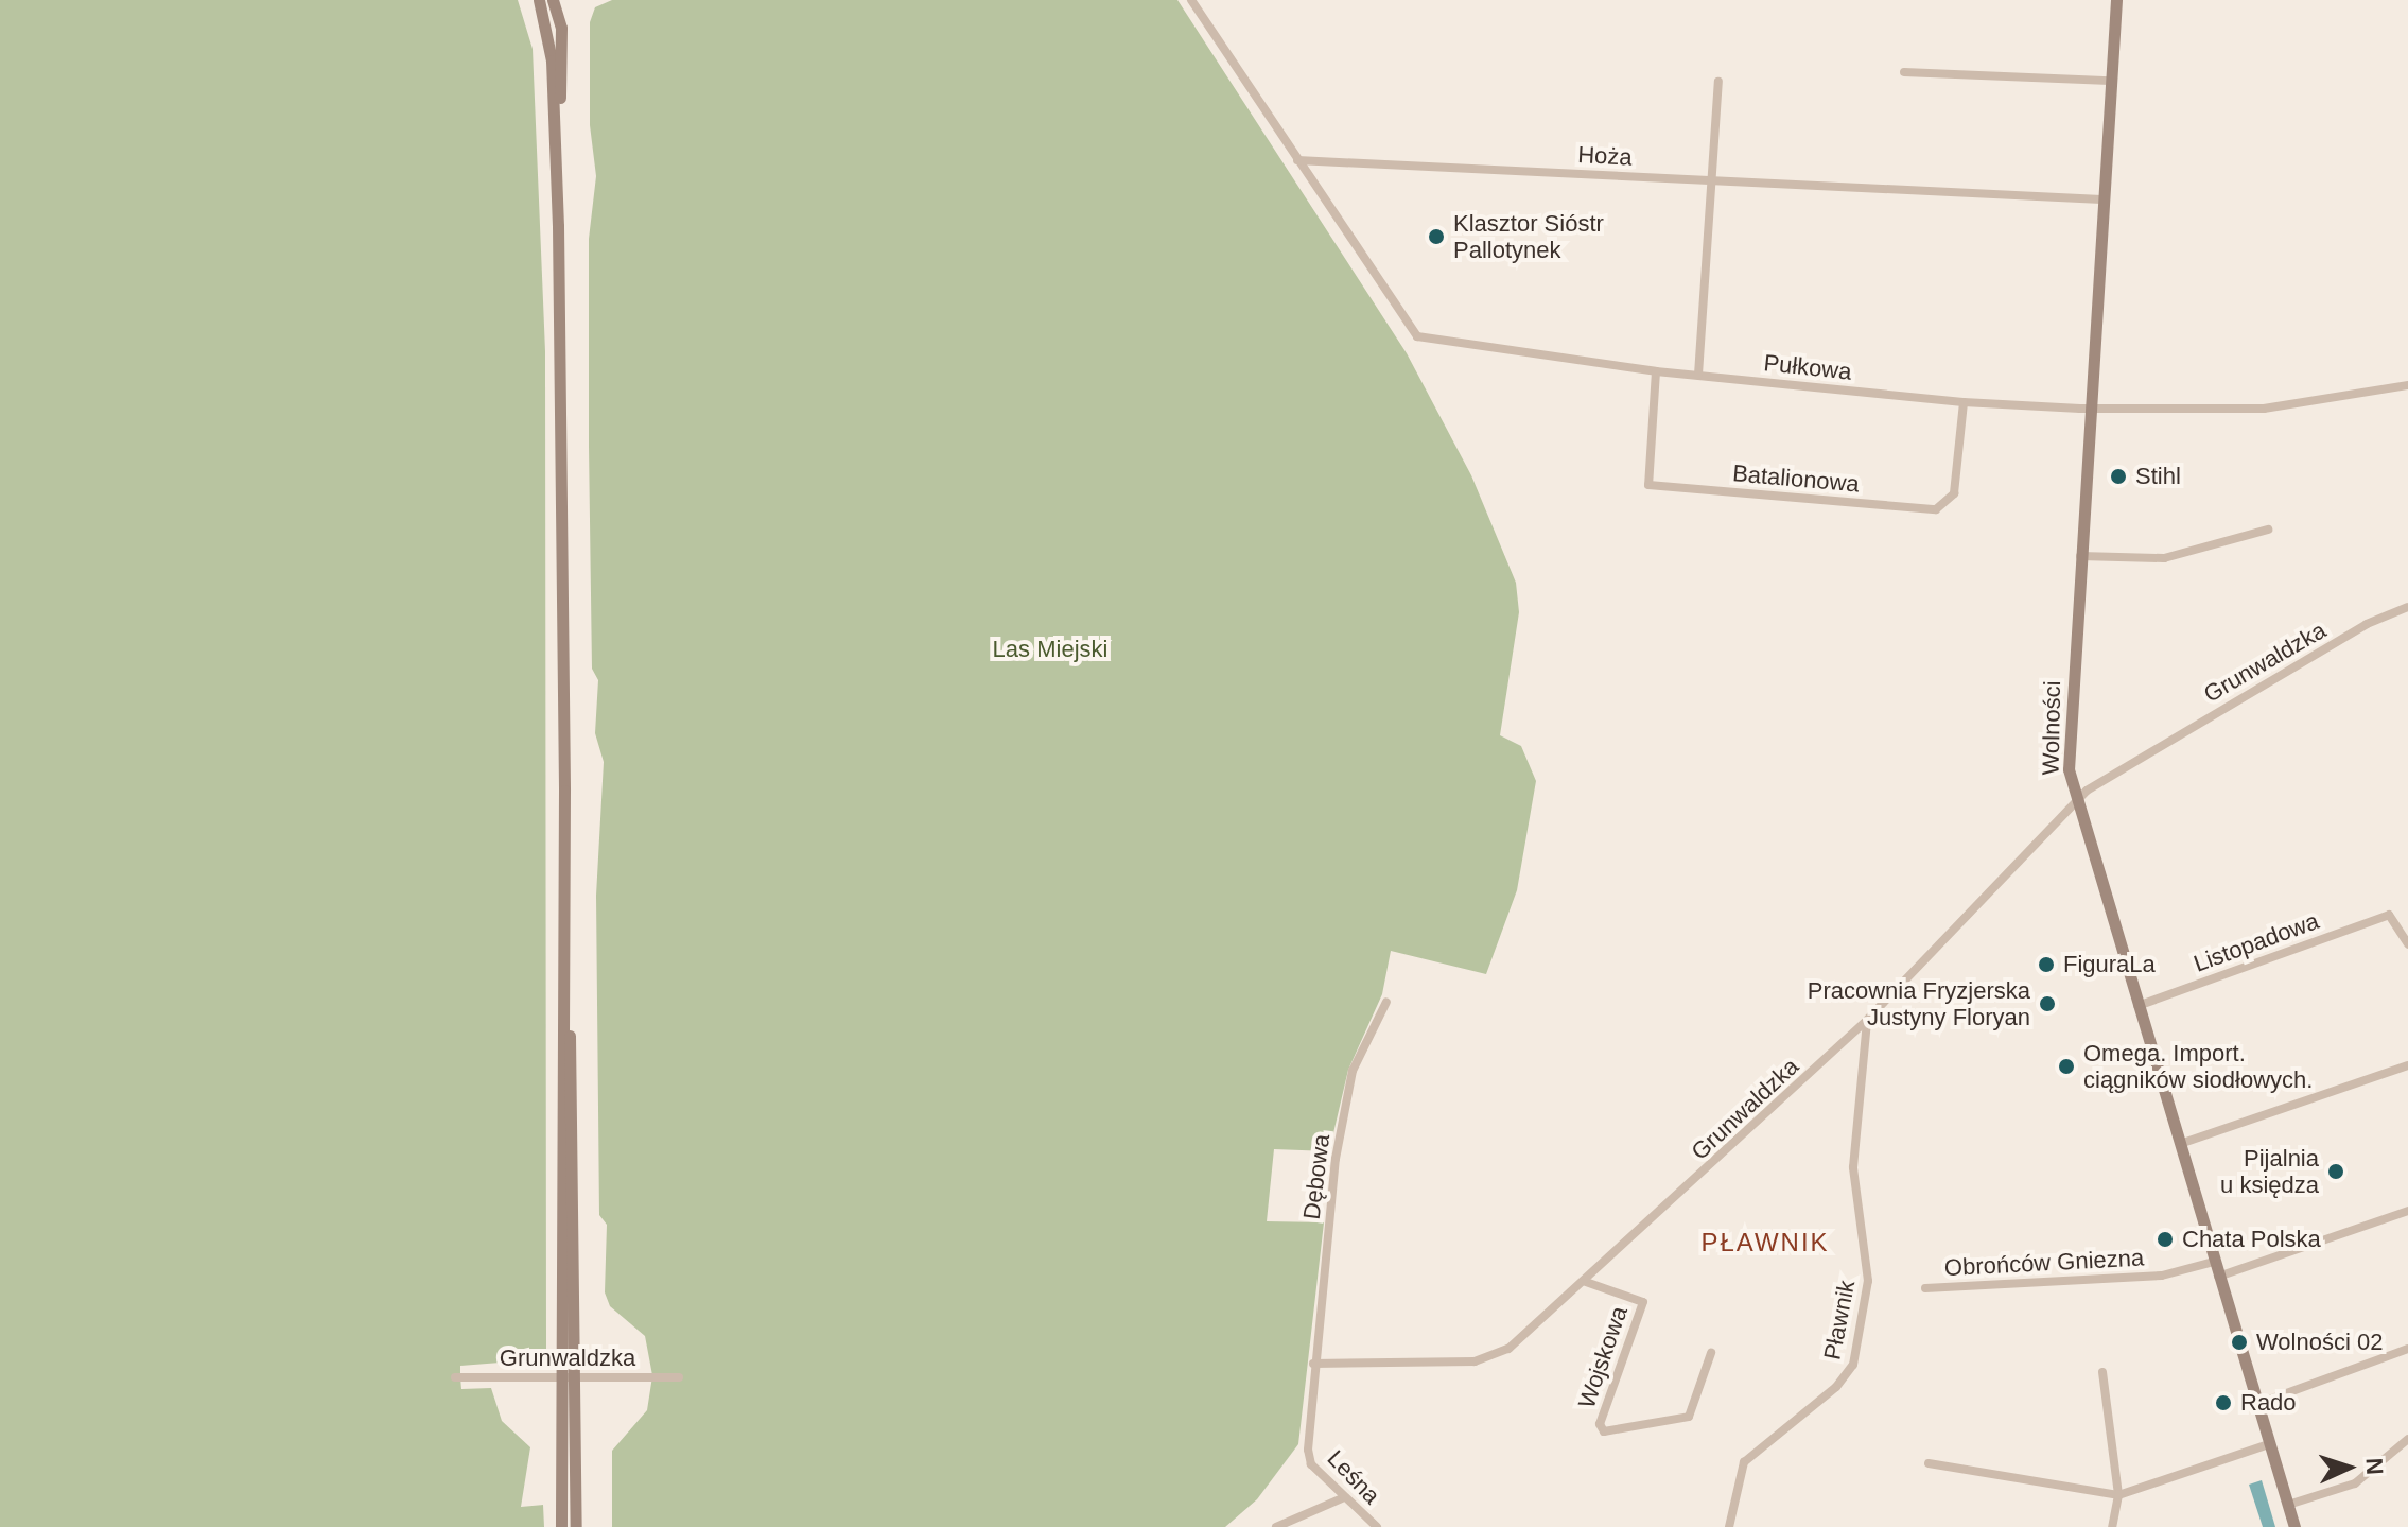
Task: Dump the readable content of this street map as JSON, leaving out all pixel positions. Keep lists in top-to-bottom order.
{
  "streets": {
    "main road": ["Wolności"],
    "street": [
      "Hoża",
      "Pułkowa",
      "Batalionowa",
      "Grunwaldzka",
      "Listopadowa",
      "Dębowa",
      "Obrońców Gniezna",
      "Pławnik",
      "Wojskowa",
      "Leśna"
    ]
  },
  "crossings": [
    ["Hoża", "Pułkowa"],
    ["Hoża", "Wolności"],
    ["Pułkowa", "Batalionowa"],
    ["Pułkowa", "Wolności"],
    ["Grunwaldzka", "Wolności"],
    ["Grunwaldzka", "Dębowa"],
    ["Grunwaldzka", "Pławnik"],
    ["Grunwaldzka", "Wojskowa"],
    ["Wolności", "Listopadowa"],
    ["Wolności", "Obrońców Gniezna"],
    ["Dębowa", "Leśna"]
  ],
  "districts": ["PŁAWNIK"],
  "parks": ["Las Miejski"],
  "places": [
    "Klasztor Sióstr Pallotynek",
    "Stihl",
    "FiguraLa",
    "Pracownia Fryzjerska Justyny Floryan",
    "Omega. Import. ciągników siodłowych.",
    "Pijalnia u księdza",
    "Chata Polska",
    "Wolności 02",
    "Rado"
  ],
  "north": "right"
}
